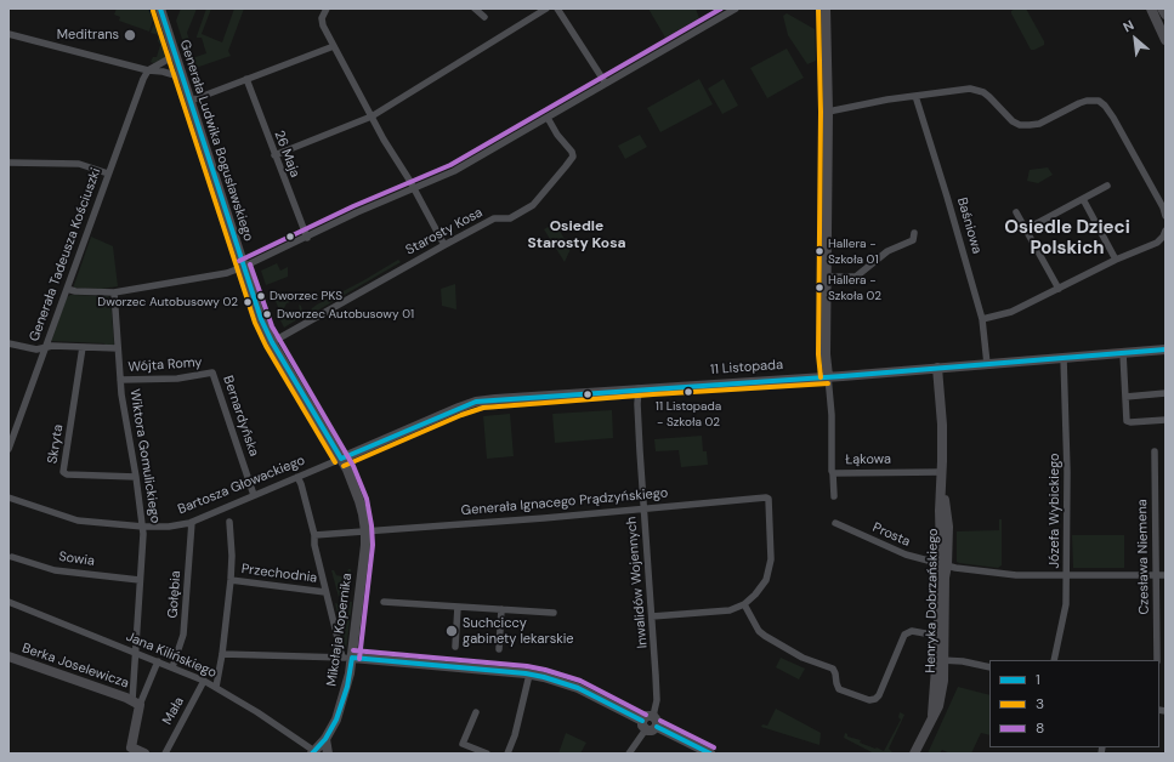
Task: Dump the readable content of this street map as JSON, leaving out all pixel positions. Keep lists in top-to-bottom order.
{
  "streets": {
    "street": [
      "Generała Ludwika Bogusławskiego",
      "26 Maja",
      "Baśniowa",
      "Starosty Kosa",
      "Generała Tadeusza Kościuszki",
      "Wójta Romy",
      "11 Listopada",
      "Bernardyńska",
      "Skryta",
      "Wiktora Gomulickiego",
      "Łąkowa",
      "Bartosza Głowackiego",
      "Generała Ignacego Prądzyńskiego",
      "Józefa Wybickiego",
      "Prosta",
      "Czesława Niemena",
      "Sowia",
      "Przechodnia",
      "Inwalidów Wojennych",
      "Gołębia",
      "Henryka Dobrzańskiego",
      "Mikołaja Kopernika",
      "Jana Kilińskiego",
      "Berka Joselewicza",
      "Mała"
    ]
  },
  "crossings": [
    ["Generała Ludwika Bogusławskiego", "Starosty Kosa"],
    ["Generała Ludwika Bogusławskiego", "11 Listopada"],
    ["Generała Ludwika Bogusławskiego", "Bartosza Głowackiego"],
    ["Generała Ludwika Bogusławskiego", "Mikołaja Kopernika"],
    ["Baśniowa", "11 Listopada"],
    ["Wójta Romy", "Bernardyńska"],
    ["Wójta Romy", "Wiktora Gomulickiego"],
    ["11 Listopada", "Łąkowa"],
    ["11 Listopada", "Bartosza Głowackiego"],
    ["11 Listopada", "Józefa Wybickiego"],
    ["11 Listopada", "Inwalidów Wojennych"],
    ["11 Listopada", "Henryka Dobrzańskiego"],
    ["11 Listopada", "Mikołaja Kopernika"],
    ["Bernardyńska", "Bartosza Głowackiego"],
    ["Skryta", "Wiktora Gomulickiego"],
    ["Wiktora Gomulickiego", "Bartosza Głowackiego"],
    ["Wiktora Gomulickiego", "Sowia"],
    ["Wiktora Gomulickiego", "Jana Kilińskiego"],
    ["Wiktora Gomulickiego", "Berka Joselewicza"],
    ["Łąkowa", "Henryka Dobrzańskiego"],
    ["Bartosza Głowackiego", "Gołębia"],
    ["Bartosza Głowackiego", "Mikołaja Kopernika"],
    ["Generała Ignacego Prądzyńskiego", "Inwalidów Wojennych"],
    ["Generała Ignacego Prądzyńskiego", "Mikołaja Kopernika"],
    ["Józefa Wybickiego", "Prosta"],
    ["Prosta", "Czesława Niemena"],
    ["Prosta", "Henryka Dobrzańskiego"],
    ["Przechodnia", "Mikołaja Kopernika"],
    ["Gołębia", "Jana Kilińskiego"],
    ["Mikołaja Kopernika", "Jana Kilińskiego"],
    ["Jana Kilińskiego", "Mała"]
  ],
  "districts": ["Osiedle Starosty Kosa", "Osiedle Dzieci Polskich"],
  "places": [
    "Meditrans",
    "Hallera - Szkoła 01",
    "Hallera - Szkoła 02",
    "Dworzec PKS",
    "Dworzec Autobusowy 02",
    "Dworzec Autobusowy 01",
    "11 Listopada - Szkoła 02",
    "Suchciccy gabinety lekarskie"
  ],
  "lines": ["transit line 1", "transit line 3", "transit line 8"],
  "legend": ["1", "3", "8"],
  "north": "top left"
}
